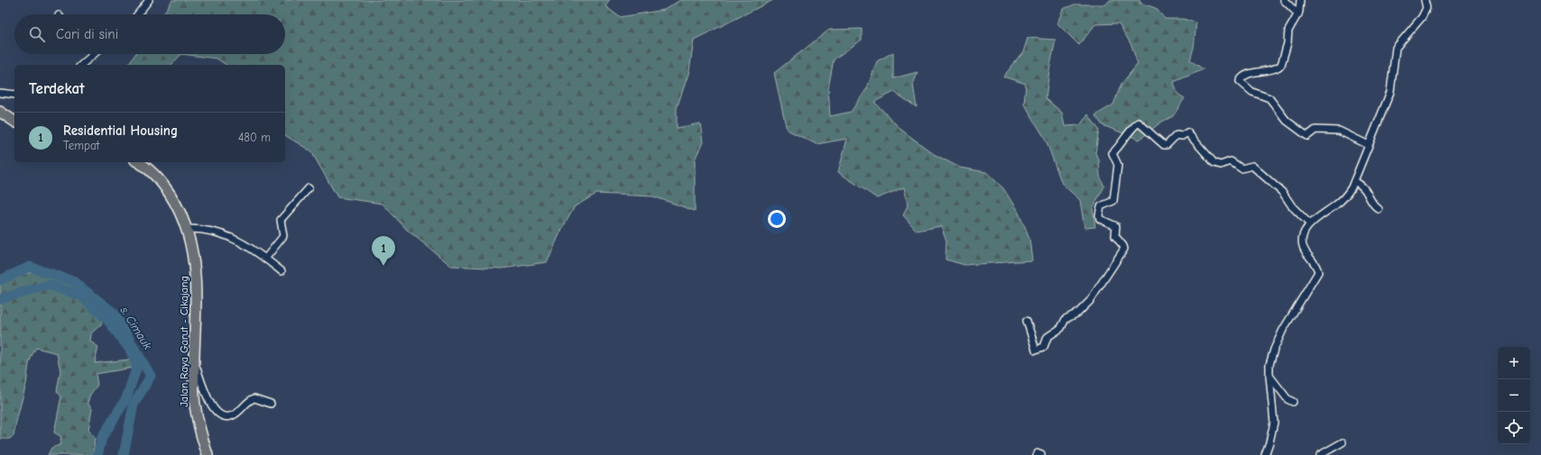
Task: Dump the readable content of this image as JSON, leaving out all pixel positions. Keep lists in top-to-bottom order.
{
  "streets": {
    "main road": ["Jalan Raya Garut - Cikajang"]
  },
  "water": ["s. Cimauk"],
  "page": {
    "search": "Cari di sini",
    "heading": "Terdekat",
    "list": [
      {
        "mark": "1",
        "name": "Residential Housing",
        "note": "Tempat",
        "value": "480 m"
      }
    ],
    "pins": "1",
    "map_buttons": ["+", "−"]
  }
}
